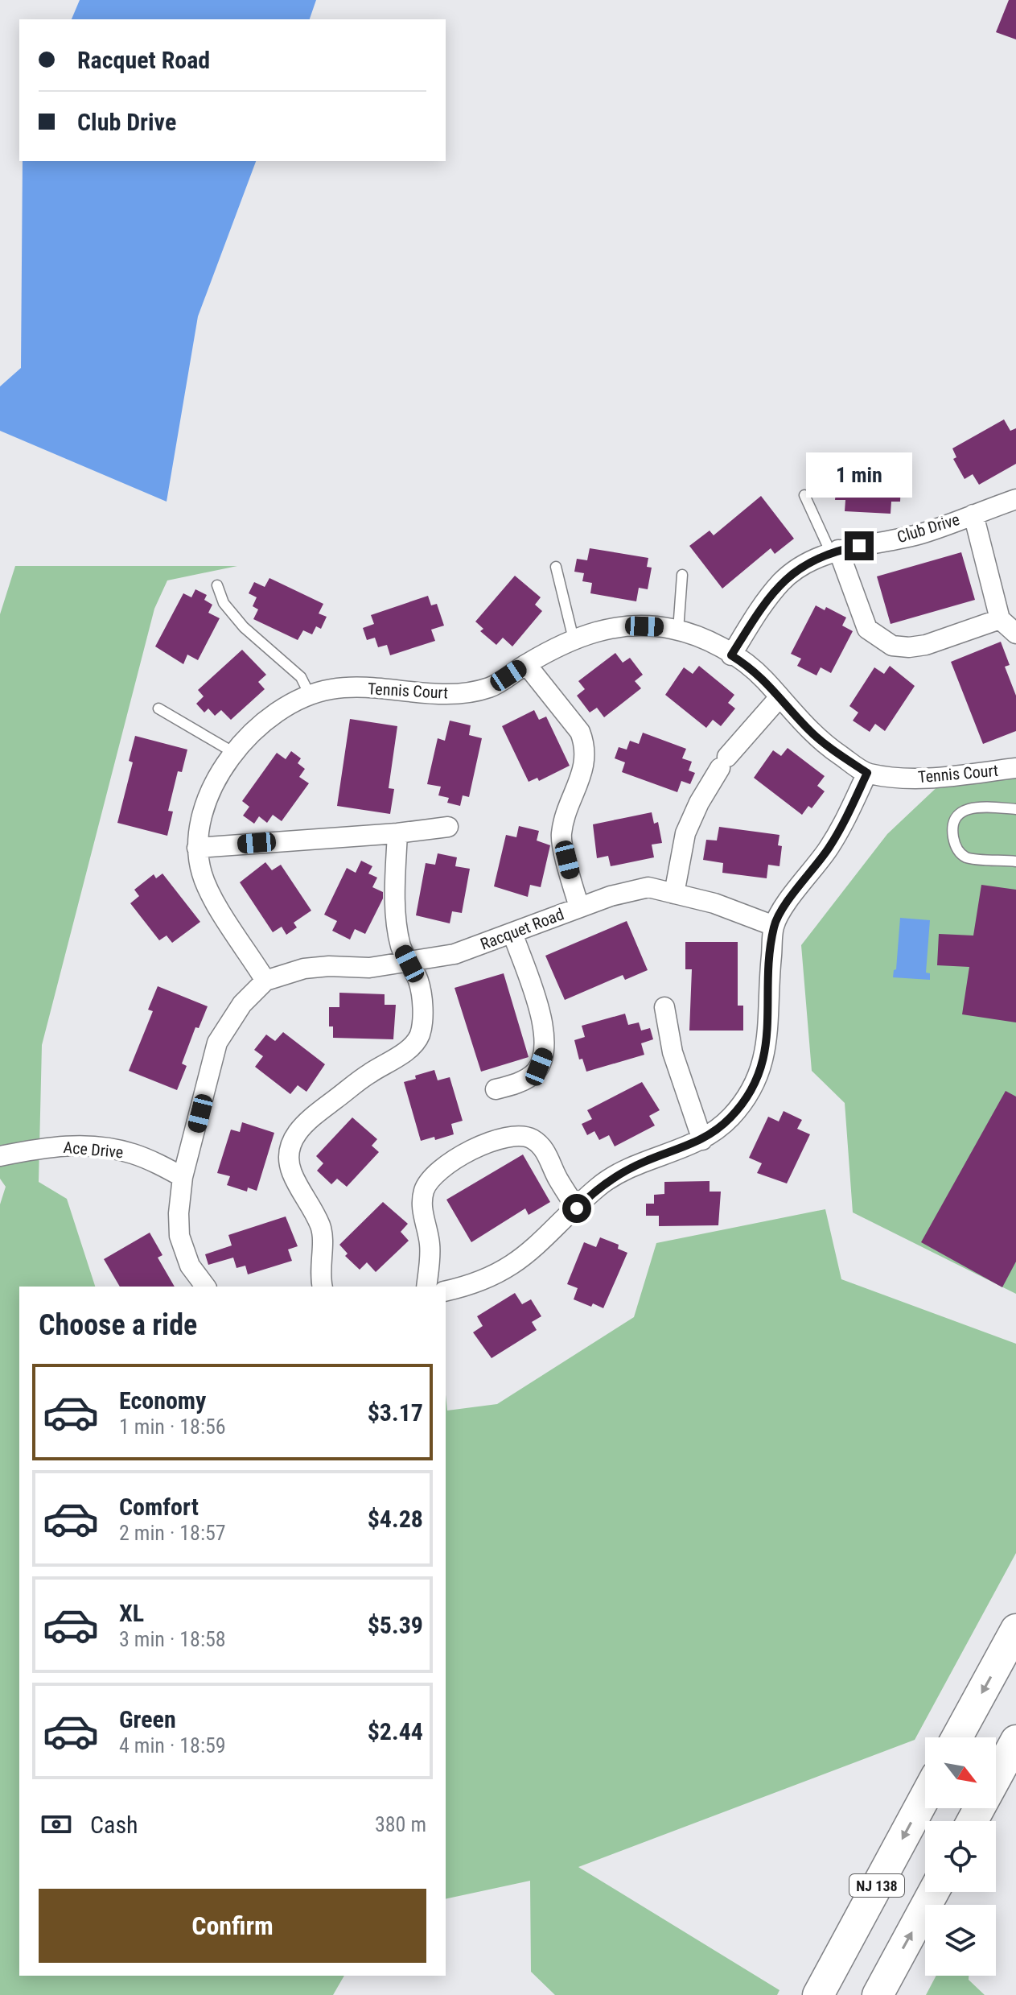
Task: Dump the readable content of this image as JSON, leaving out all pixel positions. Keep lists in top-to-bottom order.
{
  "streets": {
    "highway": ["NJ 138"],
    "street": [
      "Club Drive",
      "Tennis Court",
      "Racquet Road",
      "Ace Drive"
    ]
  },
  "crossings": [
    ["Club Drive", "Tennis Court"],
    ["Tennis Court", "Racquet Road"],
    ["Racquet Road", "Ace Drive"]
  ],
  "north": "bottom right",
  "page": {
    "banner": ["Racquet Road", "Club Drive"],
    "bubble": "1 min",
    "heading": "Choose a ride",
    "list": [
      {
        "name": "Economy",
        "note": "1 min · 18:56",
        "value": "$3.17"
      },
      {
        "name": "Comfort",
        "note": "2 min · 18:57",
        "value": "$4.28"
      },
      {
        "name": "XL",
        "note": "3 min · 18:58",
        "value": "$5.39"
      },
      {
        "name": "Green",
        "note": "4 min · 18:59",
        "value": "$2.44"
      }
    ],
    "pay": ["Cash", "380 m"],
    "buttons": "Confirm"
  }
}
